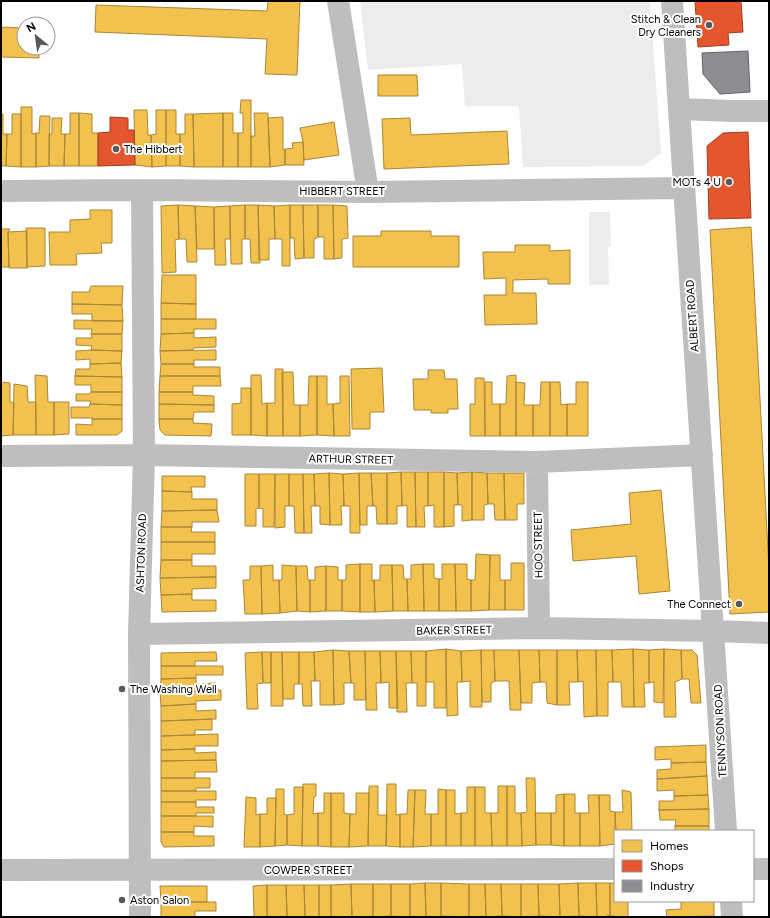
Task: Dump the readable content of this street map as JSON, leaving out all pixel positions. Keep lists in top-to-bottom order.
{
  "streets": {
    "street": [
      "HIBBERT STREET",
      "ALBERT ROAD",
      "ARTHUR STREET",
      "HOO STREET",
      "ASHTON ROAD",
      "BAKER STREET",
      "TENNYSON ROAD",
      "COWPER STREET"
    ]
  },
  "crossings": [
    ["HIBBERT STREET", "ALBERT ROAD"],
    ["HIBBERT STREET", "ASHTON ROAD"],
    ["ALBERT ROAD", "ARTHUR STREET"],
    ["ALBERT ROAD", "BAKER STREET"],
    ["ALBERT ROAD", "TENNYSON ROAD"],
    ["ARTHUR STREET", "HOO STREET"],
    ["ARTHUR STREET", "ASHTON ROAD"],
    ["HOO STREET", "BAKER STREET"],
    ["ASHTON ROAD", "BAKER STREET"],
    ["ASHTON ROAD", "COWPER STREET"],
    ["BAKER STREET", "TENNYSON ROAD"]
  ],
  "places": [
    "Stitch & Clean Dry Cleaners",
    "The Hibbert",
    "MOTs 4 U",
    "The Connect",
    "The Washing Well",
    "Aston Salon"
  ],
  "legend": ["Homes", "Shops", "Industry"],
  "north": "top left"
}
